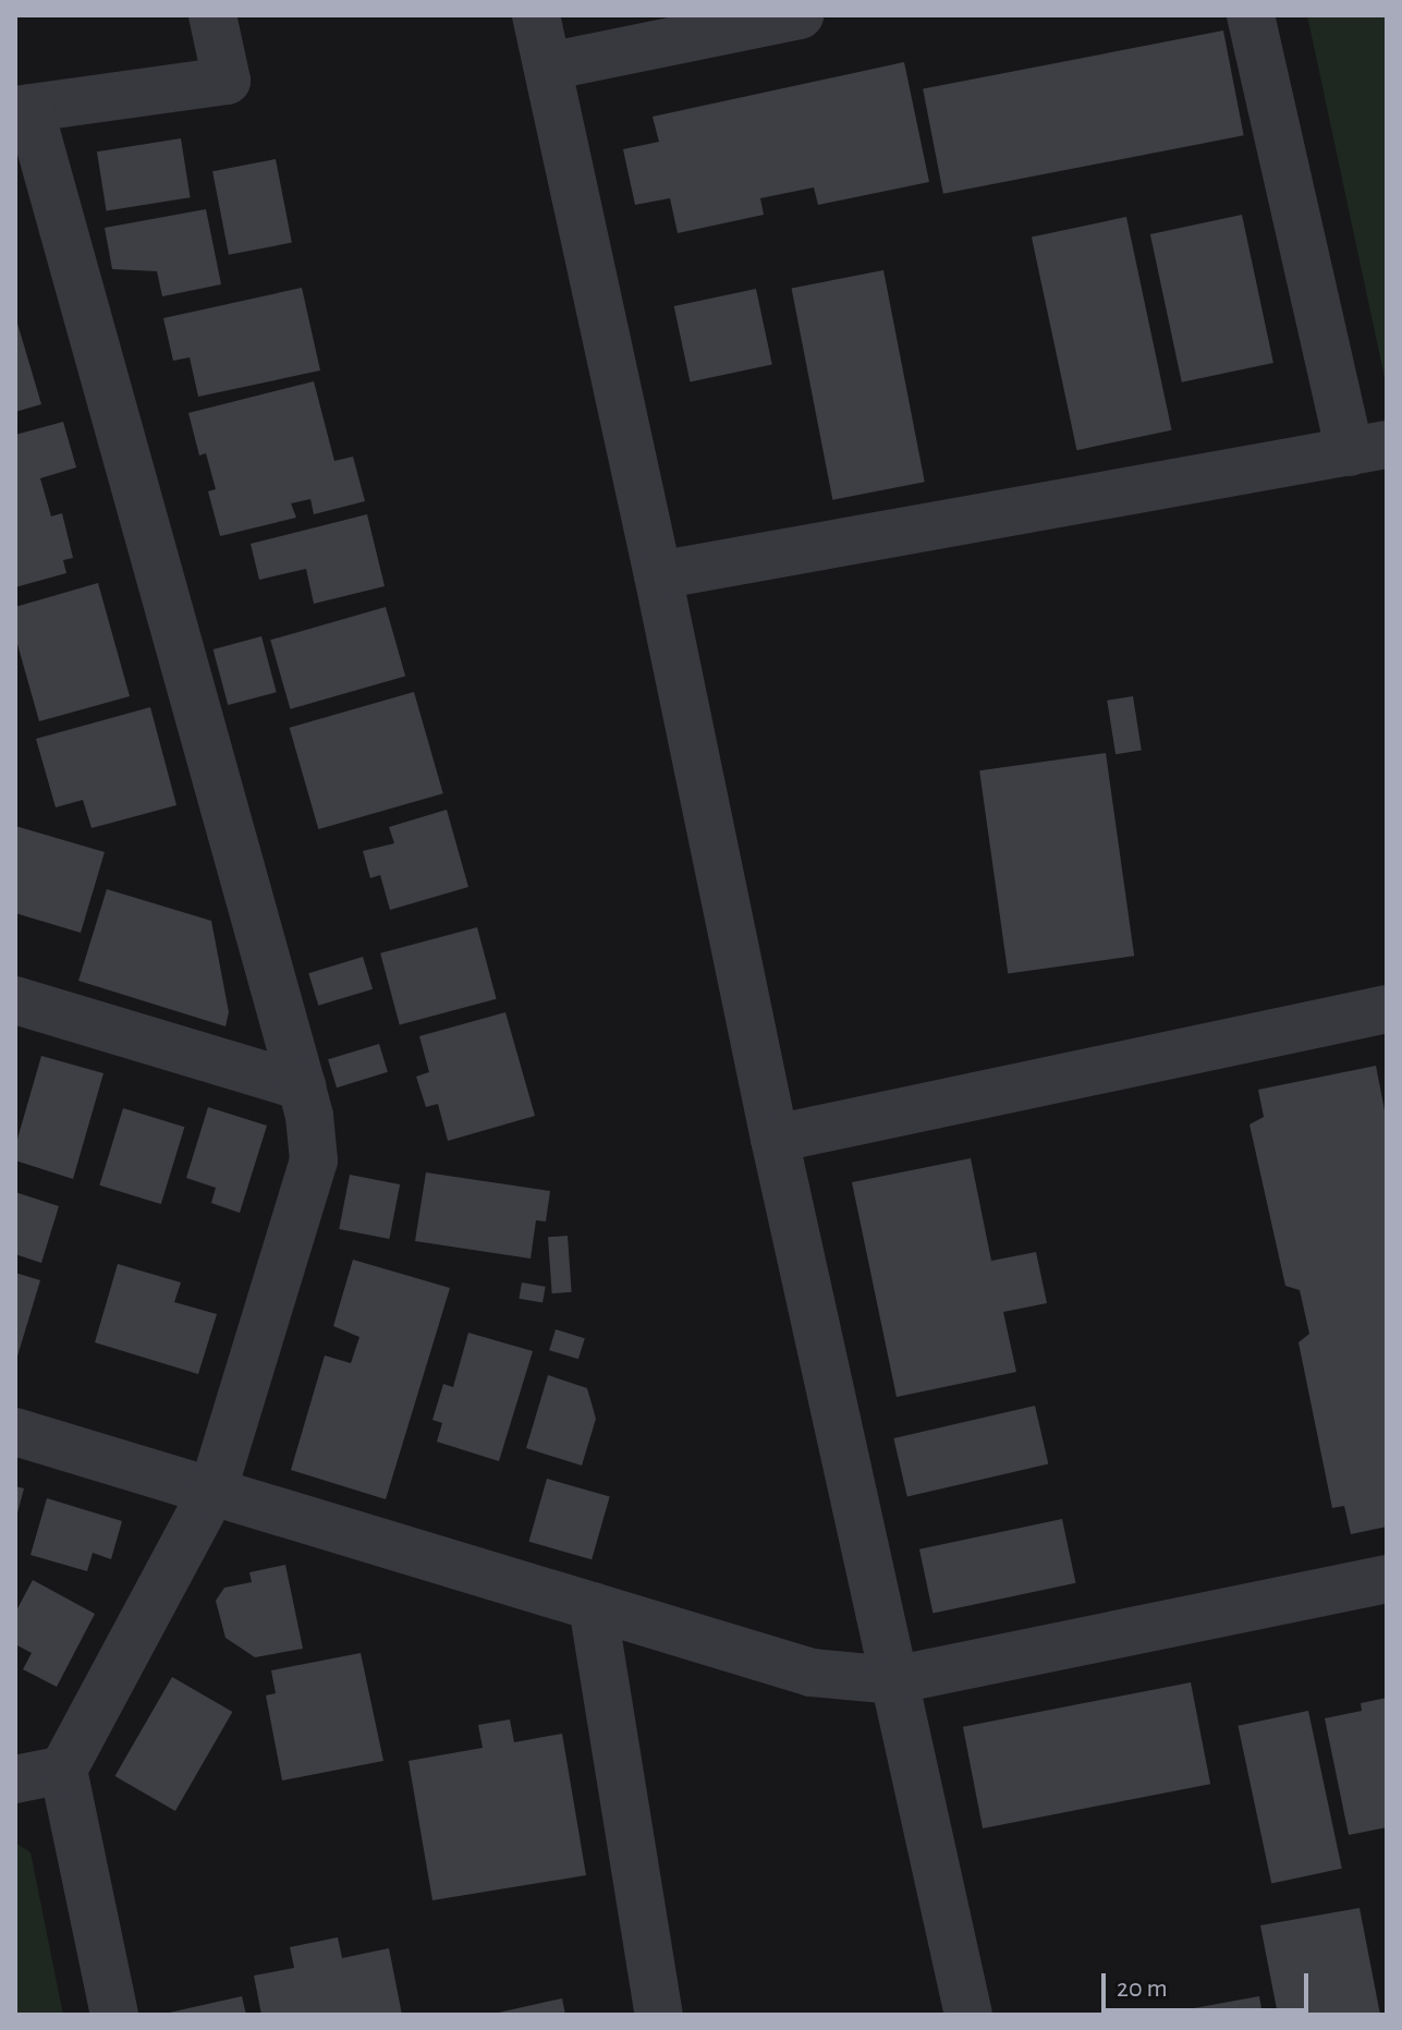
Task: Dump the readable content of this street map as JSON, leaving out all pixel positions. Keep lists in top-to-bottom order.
{
  "scale_bar": "20 m"
}
